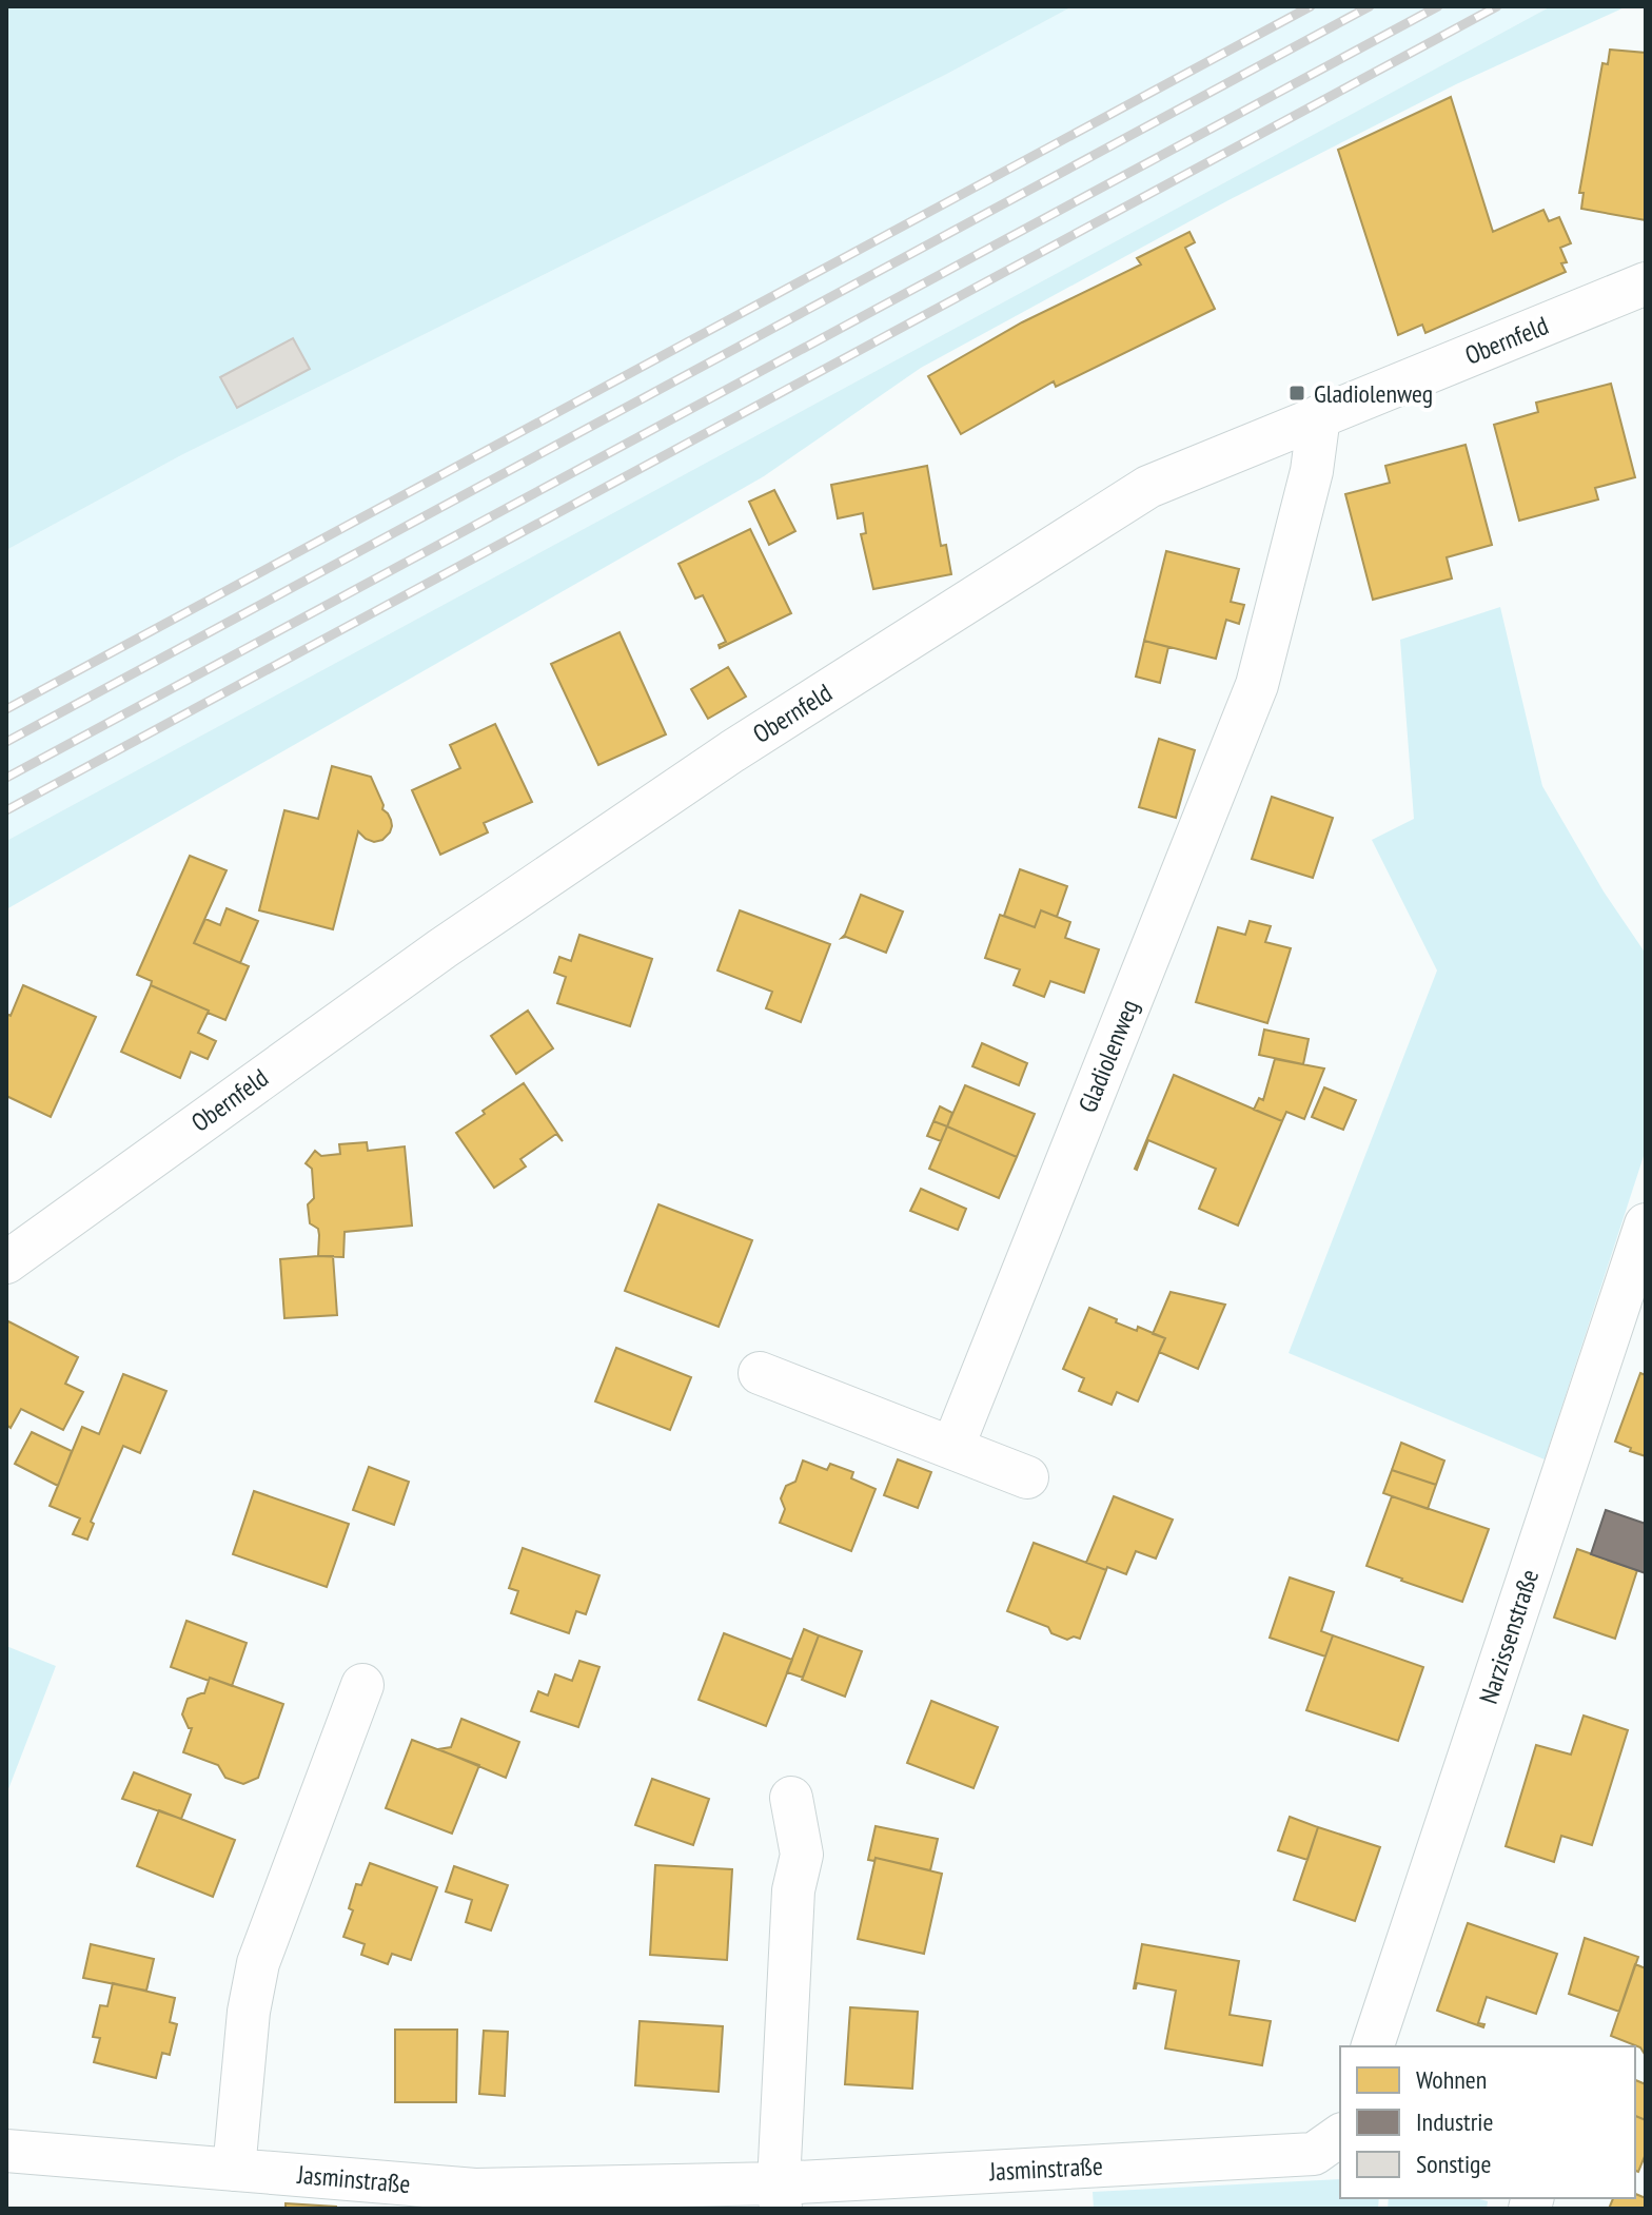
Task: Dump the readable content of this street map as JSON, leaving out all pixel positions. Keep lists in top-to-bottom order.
{
  "streets": {
    "street": [
      "Obernfeld",
      "Gladiolenweg",
      "Narzissenstraße",
      "Jasminstraße"
    ]
  },
  "crossings": [
    ["Obernfeld", "Gladiolenweg"]
  ],
  "places": {
    "transit": ["Gladiolenweg"]
  },
  "legend": ["Wohnen", "Industrie", "Sonstige"]
}
